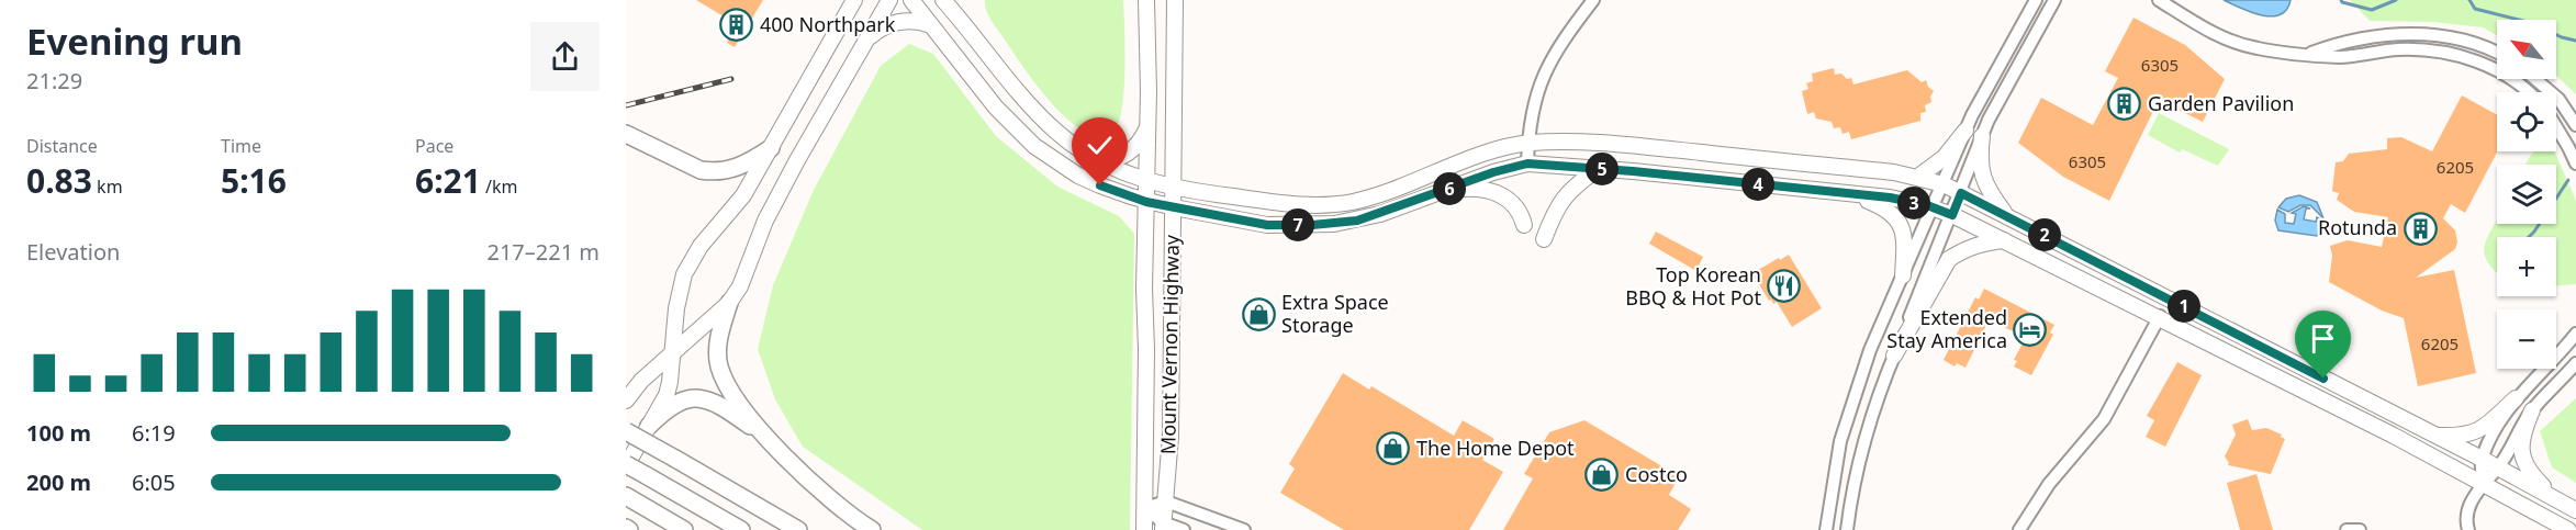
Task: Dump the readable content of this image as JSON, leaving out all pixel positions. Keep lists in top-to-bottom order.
{
  "streets": {
    "main road": ["Mount Vernon Highway"]
  },
  "places": {
    "building": ["400 Northpark", "Garden Pavilion", "Rotunda"],
    "restaurant": ["Top Korean BBQ & Hot Pot"],
    "shop": ["Extra Space Storage", "The Home Depot", "Costco"],
    "hotel": ["Extended Stay America"]
  },
  "house_numbers": [
    "6305",
    "6305",
    "6205",
    "6205"
  ],
  "north": "top left",
  "page": {
    "heading": ["Evening run", "21:29"],
    "map_buttons": ["+", "−"],
    "stats": [
      ["Distance", "0.83 km"],
      ["Time", "5:16"],
      ["Pace", "6:21 /km"]
    ],
    "pins": [
      "5",
      "4",
      "6",
      "3",
      "7",
      "2",
      "1"
    ],
    "chart": ["Elevation", "217–221 m"],
    "list": [
      {
        "name": "100 m",
        "note": "6:19"
      },
      {
        "name": "200 m",
        "note": "6:05"
      }
    ]
  }
}
